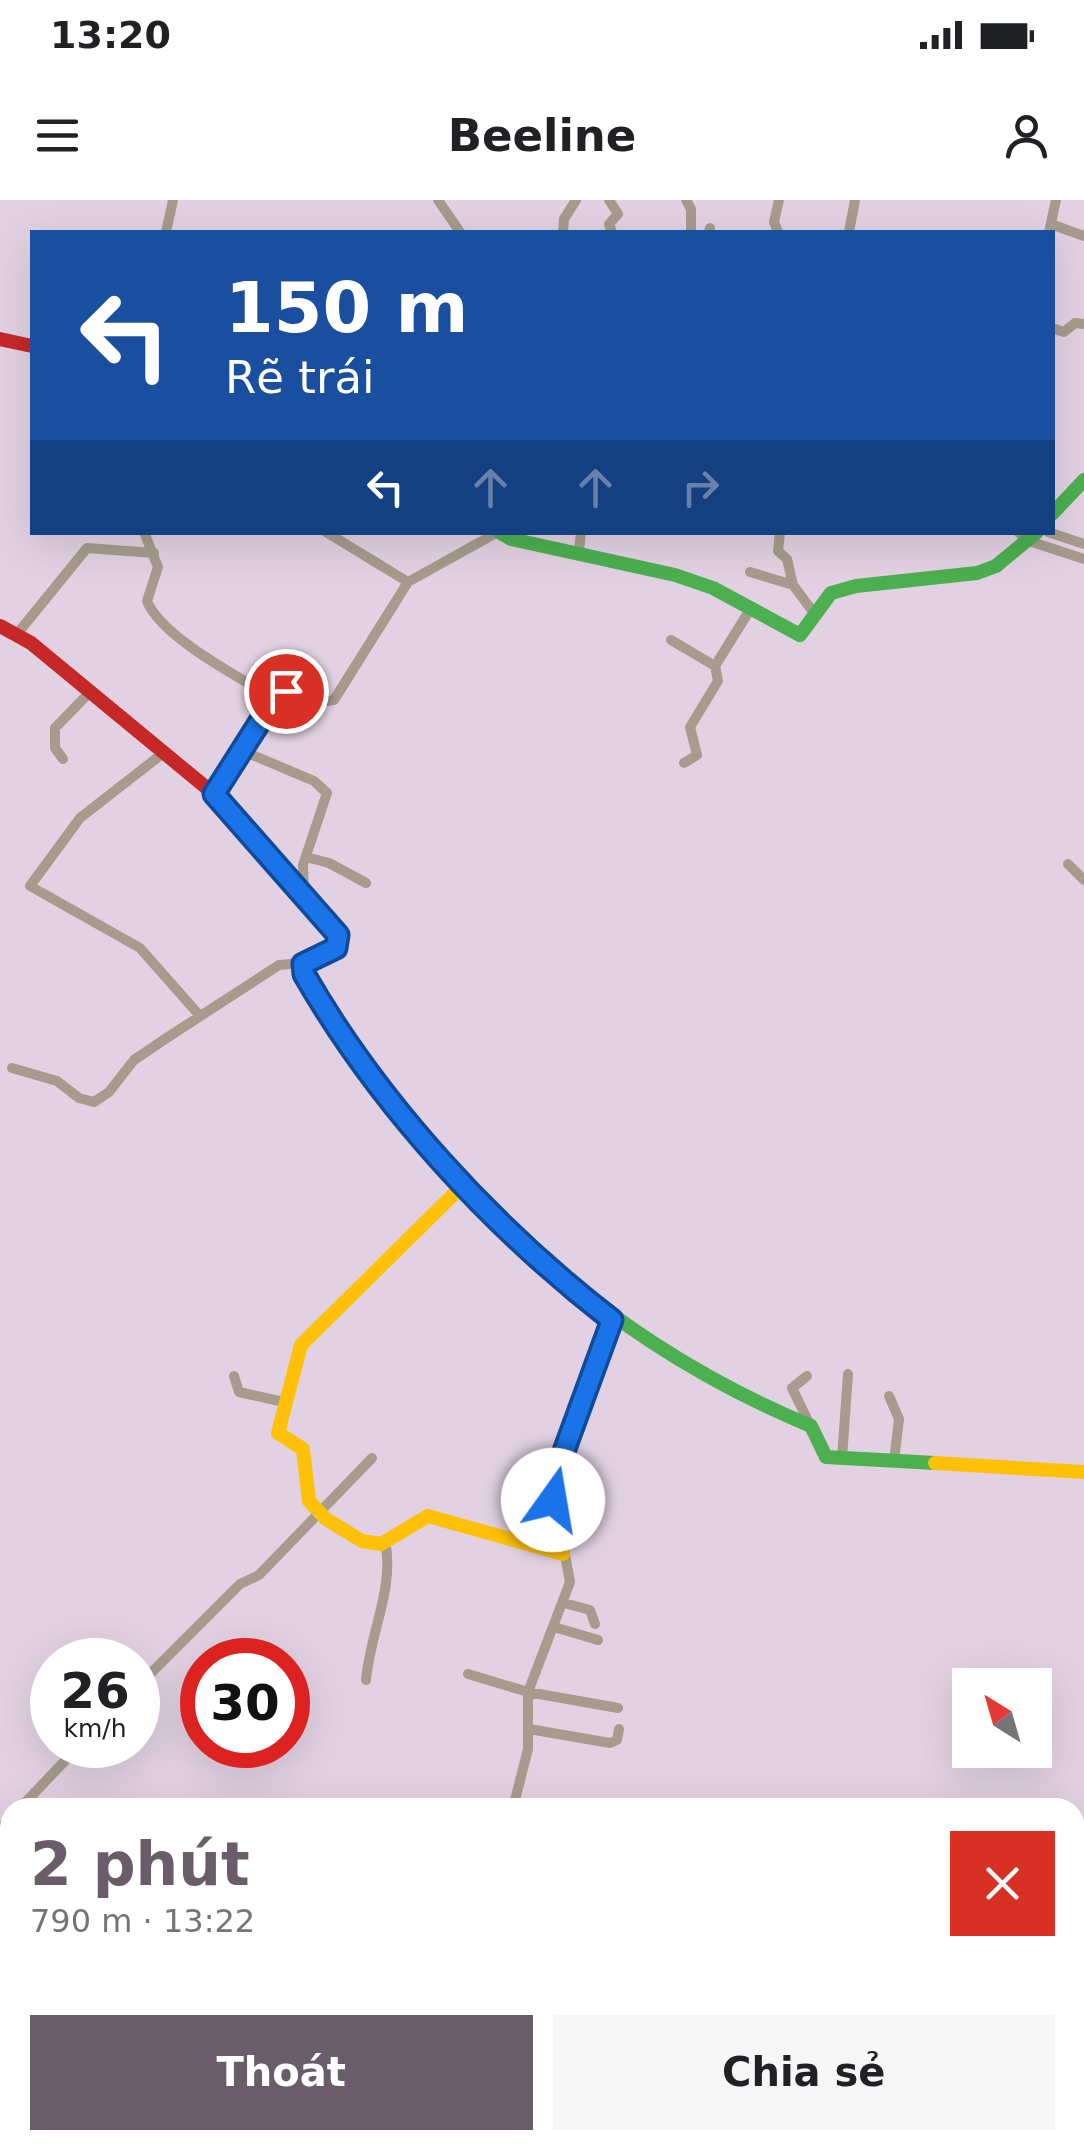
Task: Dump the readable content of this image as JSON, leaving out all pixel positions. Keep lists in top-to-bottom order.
{
  "north": "top left",
  "page": {
    "status": "13:20",
    "header": "Beeline",
    "turn": ["150 m", "Rẽ trái"],
    "speed": "26 km/h",
    "limit": "30",
    "heading": ["2 phút", "790 m · 13:22"],
    "buttons": ["Thoát", "Chia sẻ"]
  }
}
